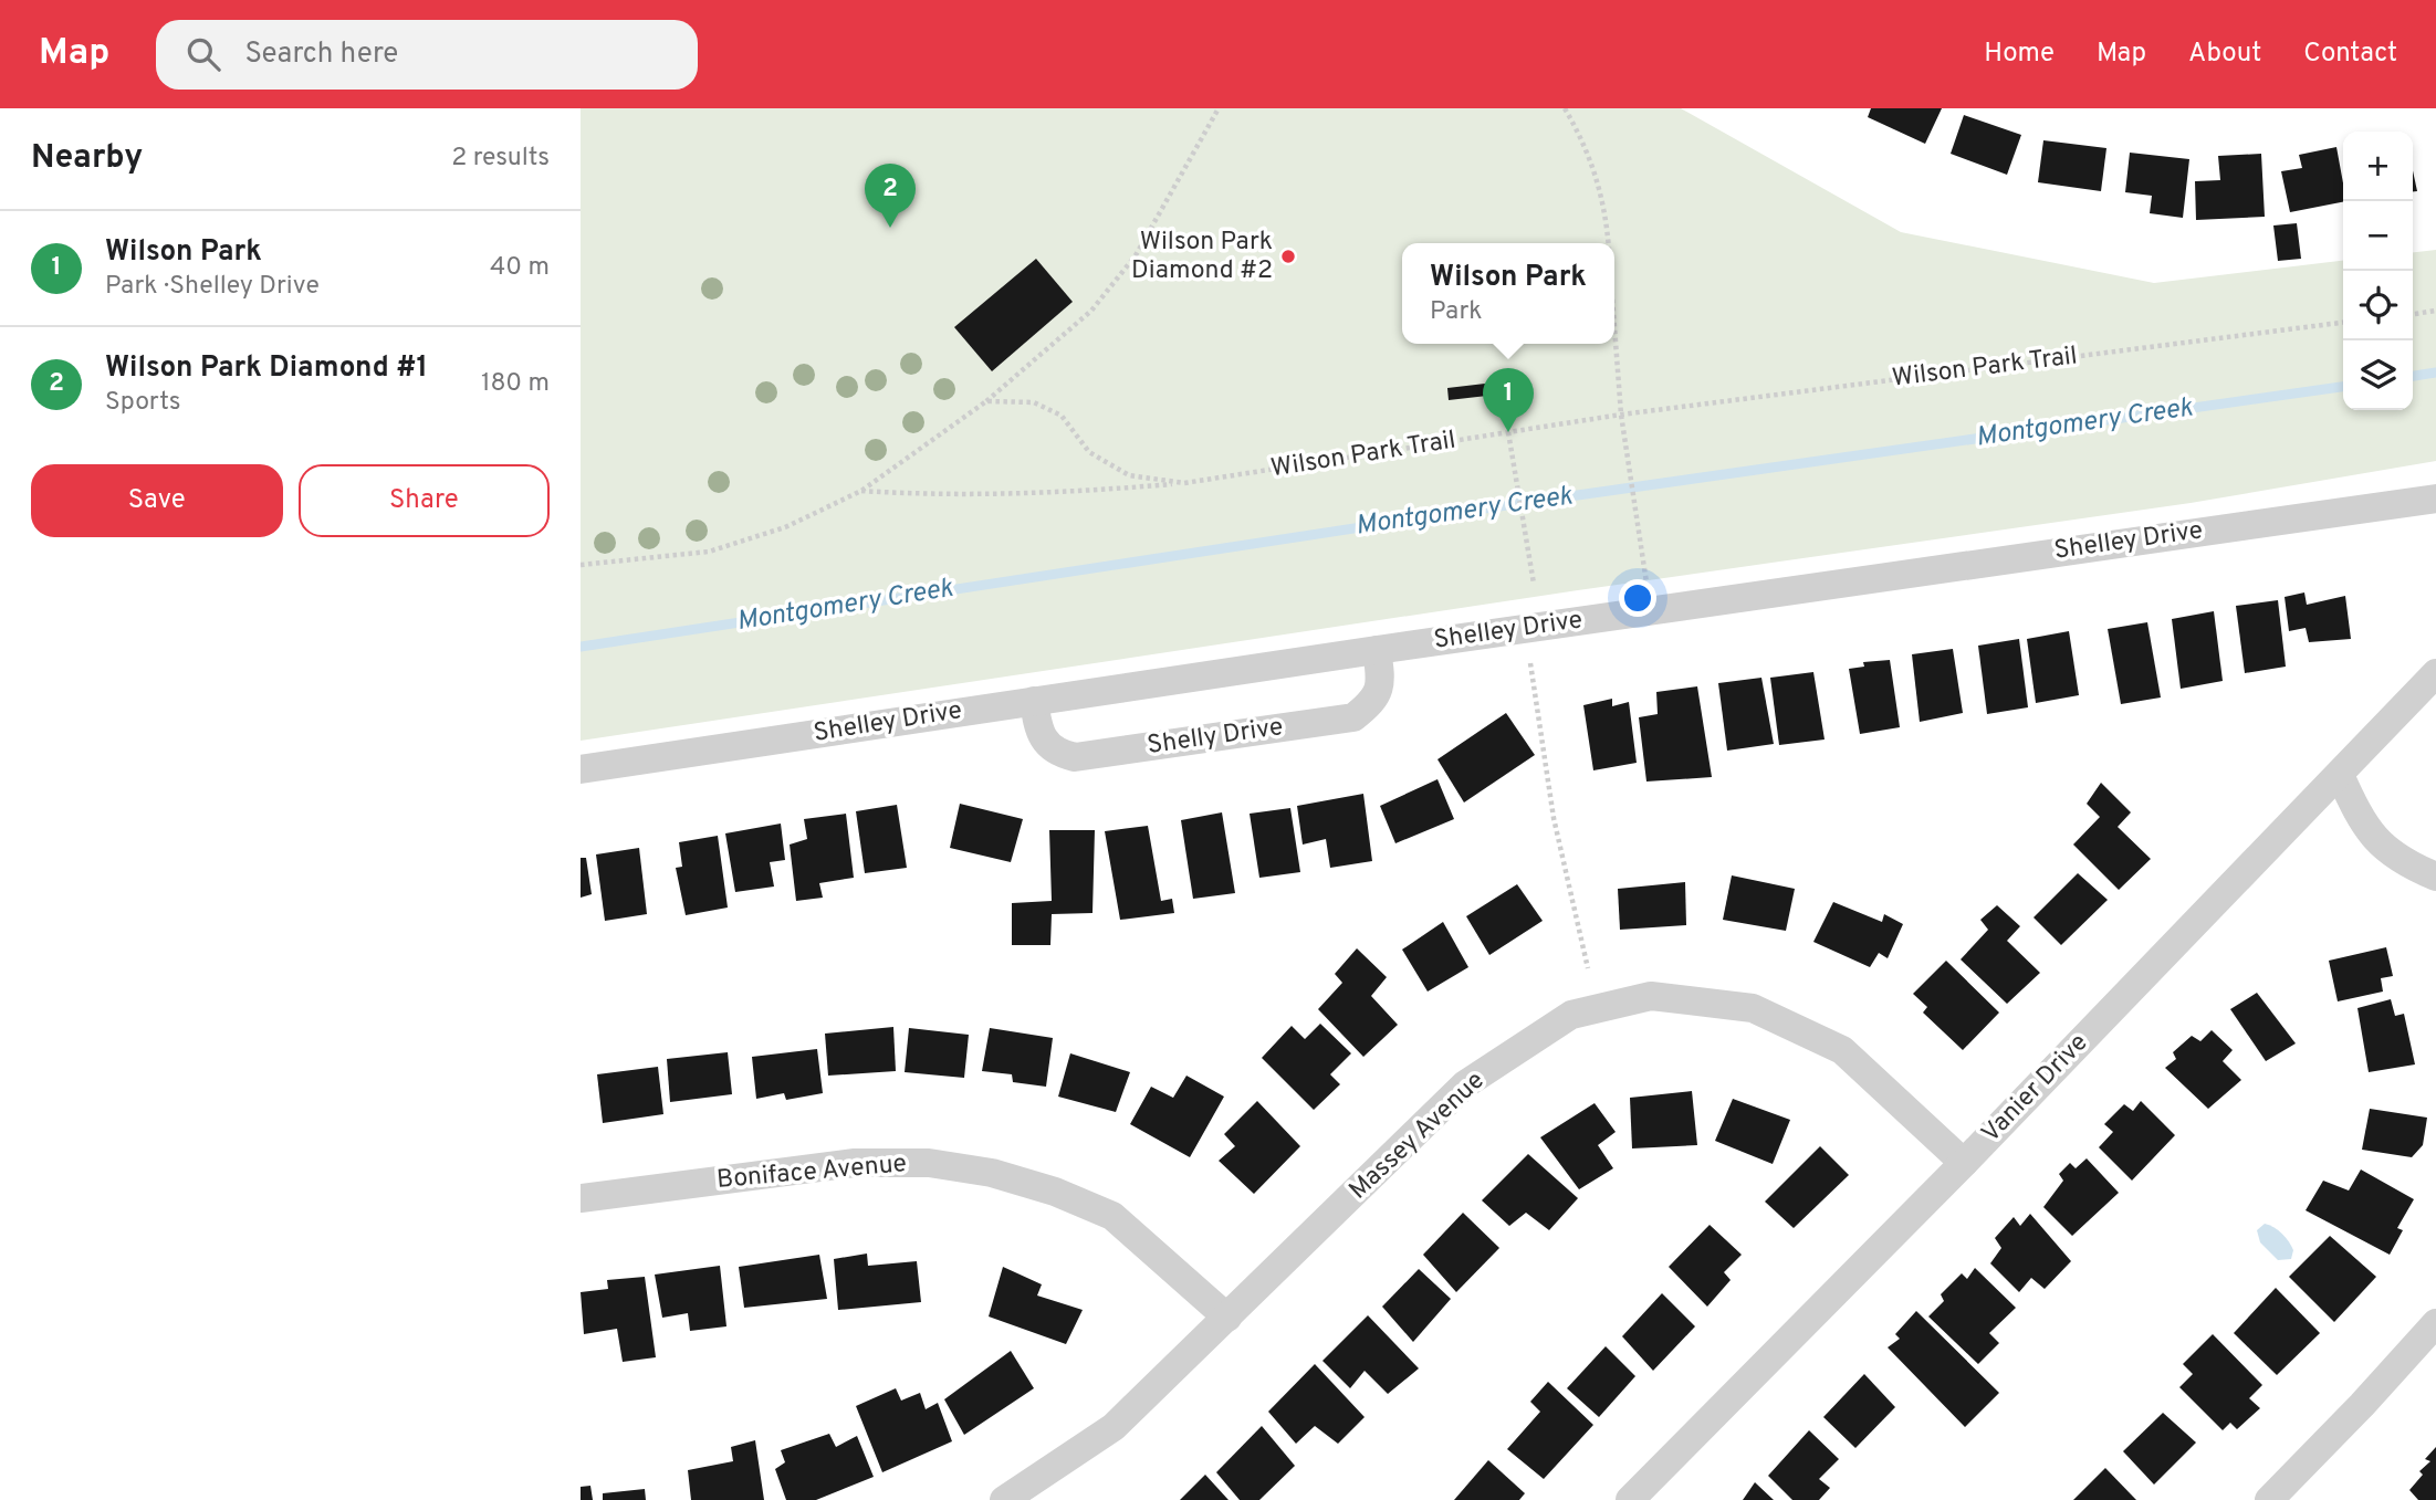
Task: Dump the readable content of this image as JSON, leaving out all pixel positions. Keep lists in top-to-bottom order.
{
  "streets": {
    "street": [
      "Shelley Drive",
      "Shelly Drive",
      "Vanier Drive",
      "Massey Avenue",
      "Boniface Avenue"
    ],
    "path": ["Wilson Park Trail"]
  },
  "crossings": [
    ["Shelley Drive", "Shelly Drive"],
    ["Vanier Drive", "Massey Avenue"],
    ["Massey Avenue", "Boniface Avenue"]
  ],
  "water": ["Montgomery Creek"],
  "places": ["Wilson Park Diamond #2"],
  "page": {
    "header": "Map",
    "search": "Search here",
    "nav": [
      "Home",
      "Map",
      "About",
      "Contact"
    ],
    "heading": ["Nearby", "2 results"],
    "map_buttons": ["+", "−"],
    "pins": ["2", "1"],
    "list": [
      {
        "mark": "1",
        "name": "Wilson Park",
        "note": "Park · Shelley Drive",
        "value": "40 m"
      },
      {
        "mark": "2",
        "name": "Wilson Park Diamond #1",
        "note": "Sports",
        "value": "180 m"
      }
    ],
    "popup": ["Wilson Park", "Park"],
    "buttons": ["Save", "Share"]
  }
}
